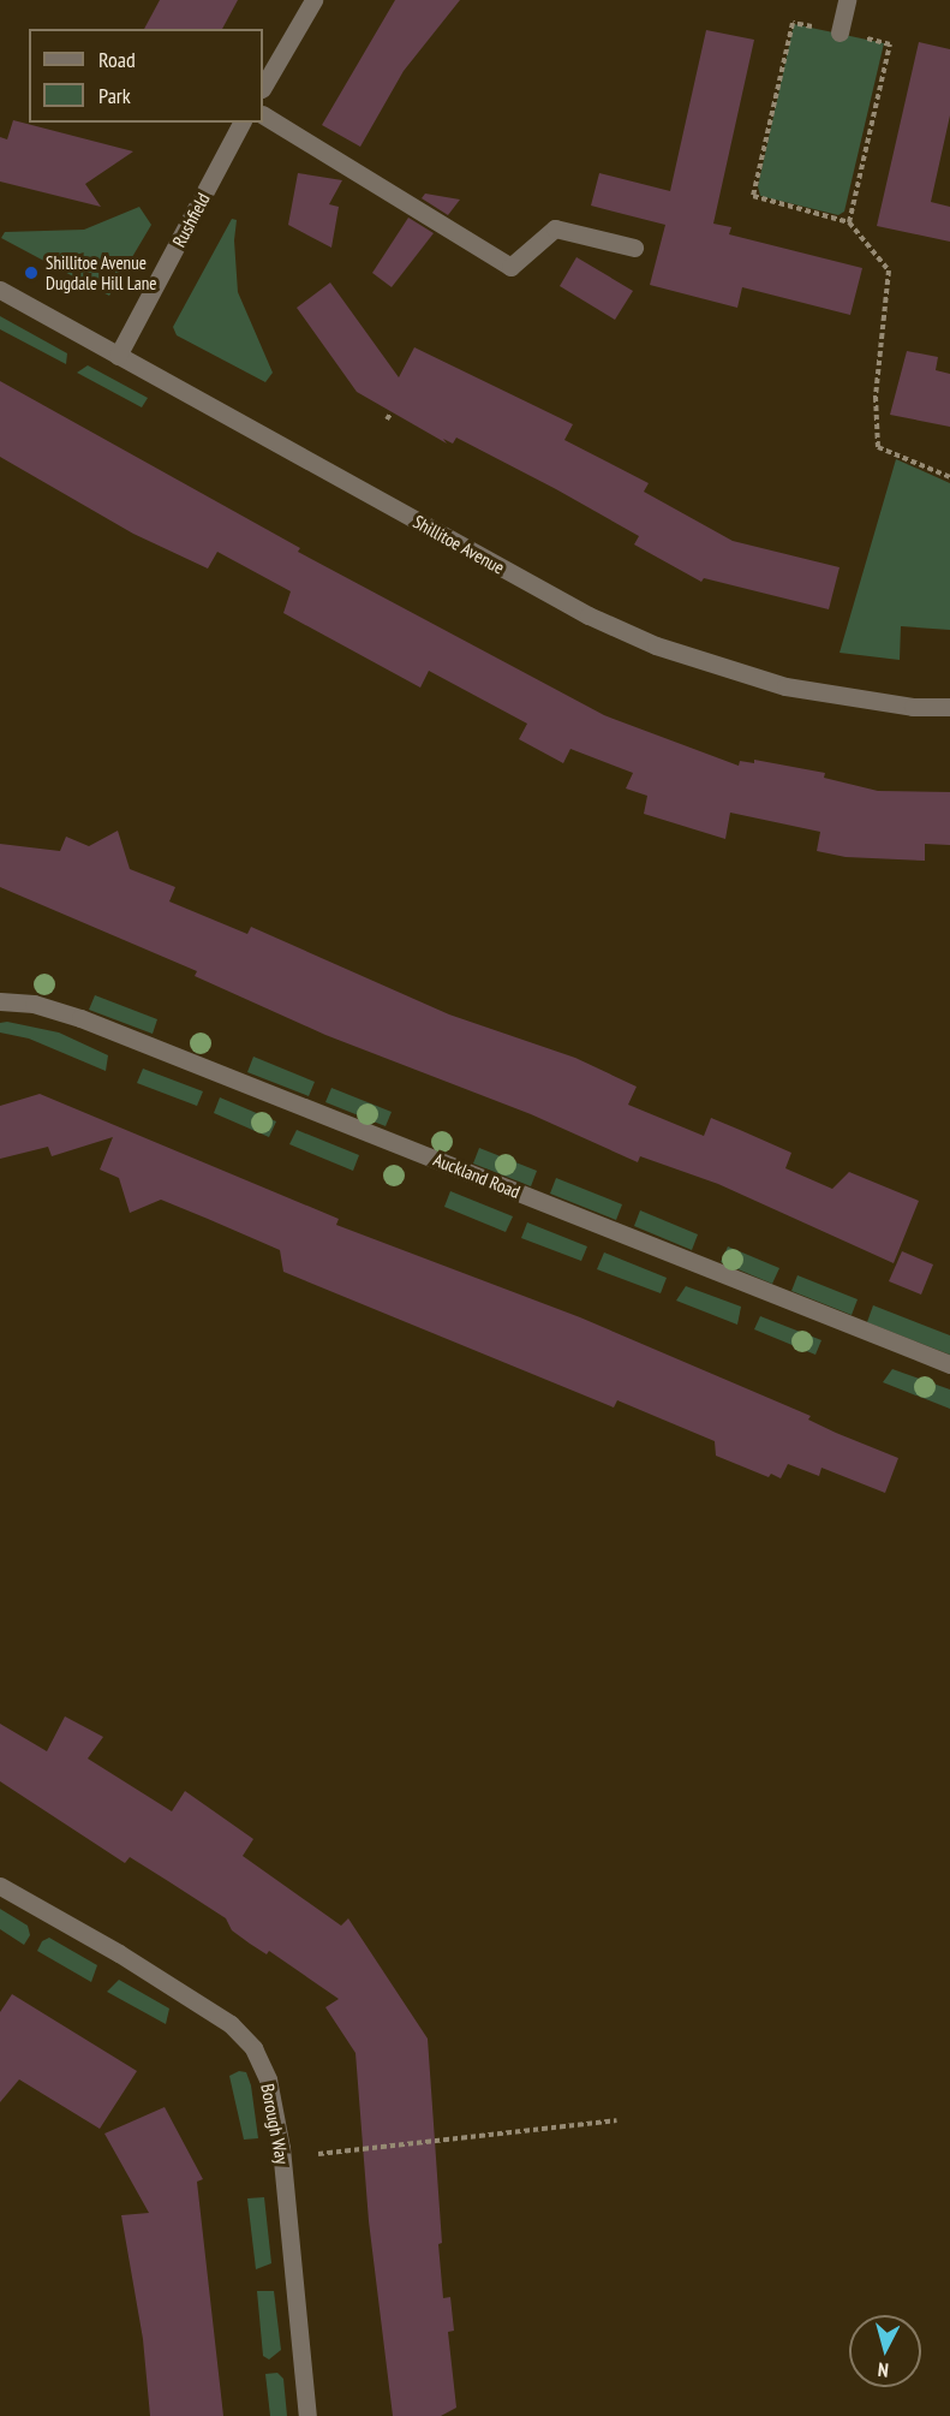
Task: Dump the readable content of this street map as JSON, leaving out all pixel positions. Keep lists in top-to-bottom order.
{
  "streets": {
    "street": [
      "Rushfield",
      "Shillitoe Avenue",
      "Auckland Road",
      "Borough Way"
    ]
  },
  "crossings": [
    ["Rushfield", "Shillitoe Avenue"]
  ],
  "places": ["Shillitoe Avenue Dugdale Hill Lane"],
  "legend": ["Road", "Park"],
  "north": "bottom"
}
